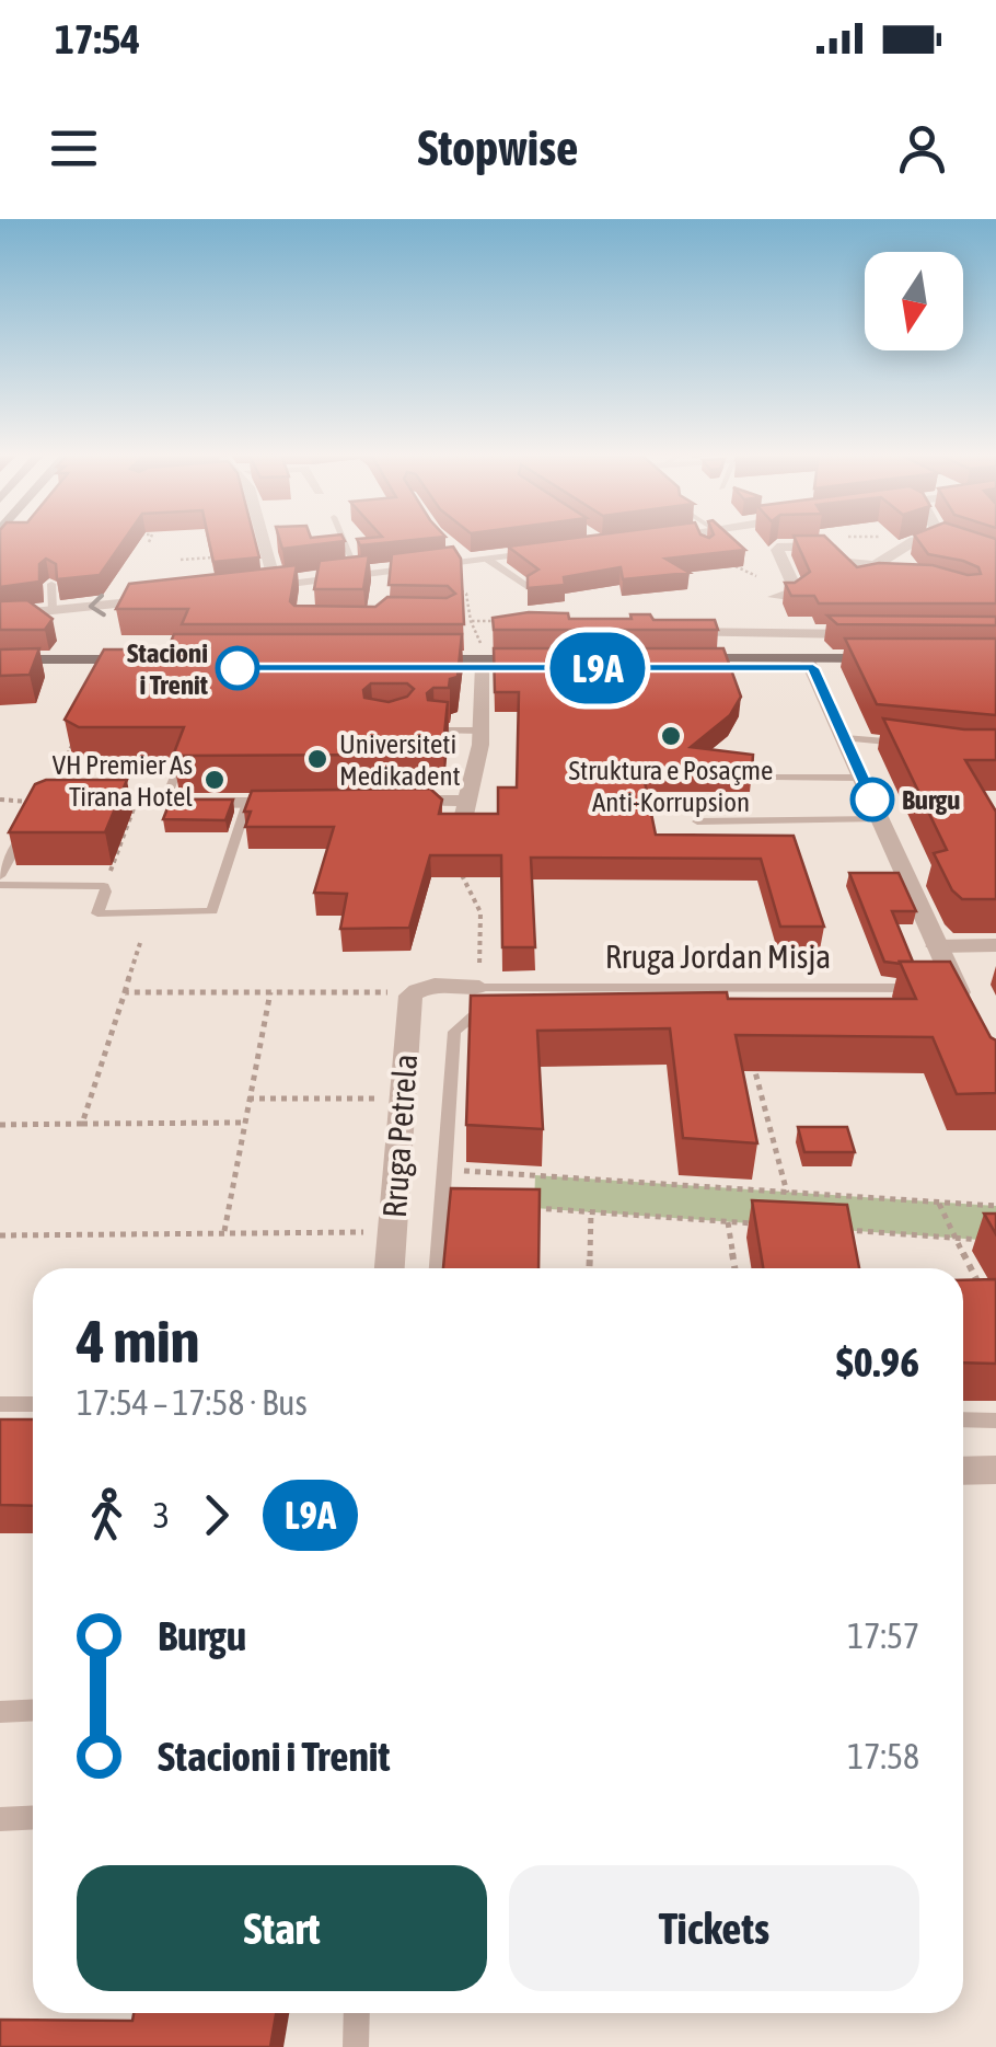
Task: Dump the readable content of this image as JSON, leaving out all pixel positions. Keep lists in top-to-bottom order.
{
  "streets": {
    "street": ["Rruga Jordan Misja", "Rruga Petrela"]
  },
  "places": [
    "Stacioni i Trenit",
    "Struktura e Posaçme Anti-Korrupsion",
    "Universiteti Medikadent",
    "VH Premier As Tirana Hotel",
    "Burgu"
  ],
  "lines": ["bus line L9A"],
  "north": "bottom",
  "page": {
    "status": "17:54",
    "header": "Stopwise",
    "on_map": "L9A",
    "heading": ["4 min", "17:54 – 17:58 · Bus", "$0.96"],
    "legs": ["3", "L9A"],
    "list": [
      {
        "name": "Burgu",
        "value": "17:57"
      },
      {
        "name": "Stacioni i Trenit",
        "value": "17:58"
      }
    ],
    "buttons": ["Start", "Tickets"]
  }
}
